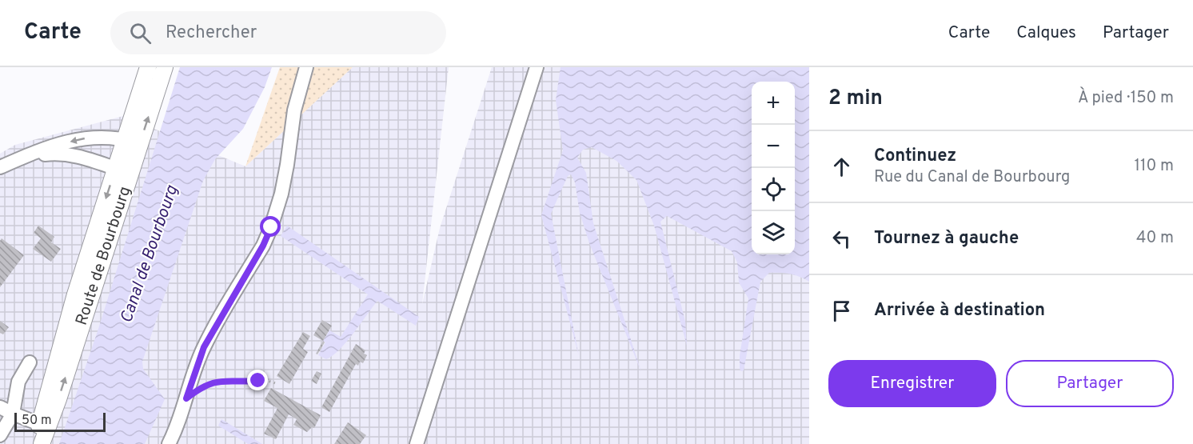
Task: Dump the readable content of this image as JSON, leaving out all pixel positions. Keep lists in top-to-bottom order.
{
  "streets": {
    "main road": ["Route de Bourbourg"]
  },
  "water": ["Canal de Bourbourg"],
  "scale_bar": "50 m",
  "page": {
    "header": "Carte",
    "search": "Rechercher",
    "nav": ["Carte", "Calques", "Partager"],
    "heading": ["2 min", "À pied · 150 m"],
    "map_buttons": ["+", "−"],
    "list": [
      ["Continuez", "Rue du Canal de Bourbourg", "110 m"],
      ["Tournez à gauche", "40 m"],
      "Arrivée à destination"
    ],
    "buttons": ["Enregistrer", "Partager"],
    "scale": "50 m"
  }
}
